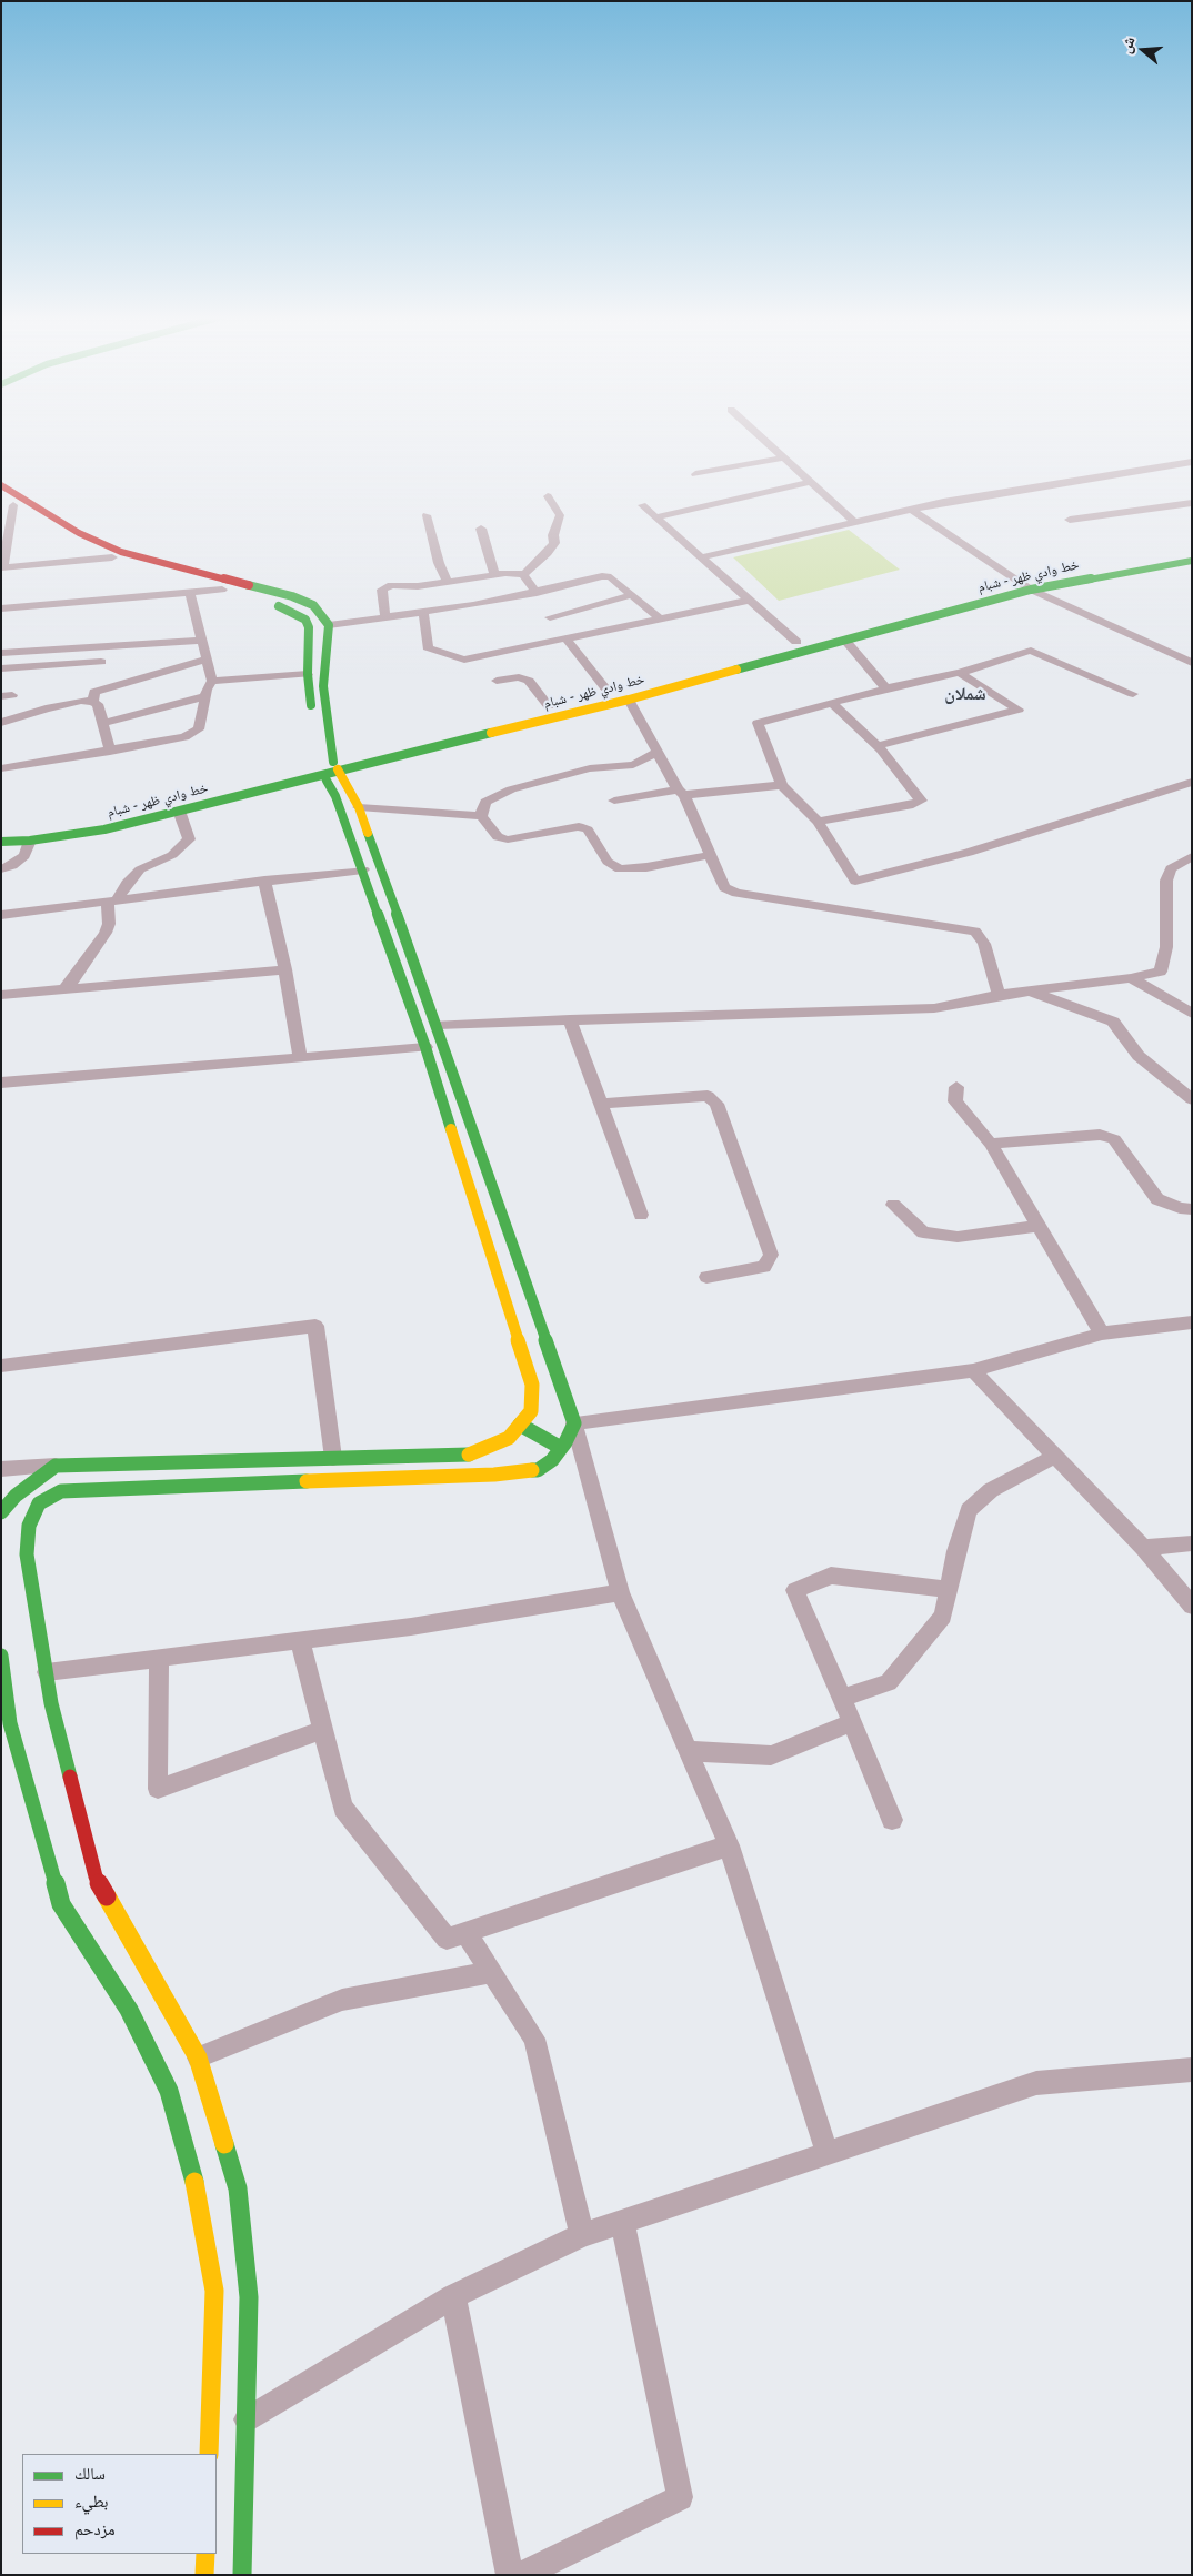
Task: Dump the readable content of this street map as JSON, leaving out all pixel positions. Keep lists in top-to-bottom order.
{
  "streets": {
    "street": ["خط وادي ظهر - شبام"]
  },
  "districts": ["شملان"],
  "legend": ["سالك", "بطيء", "مزدحم"],
  "north": "left"
}
